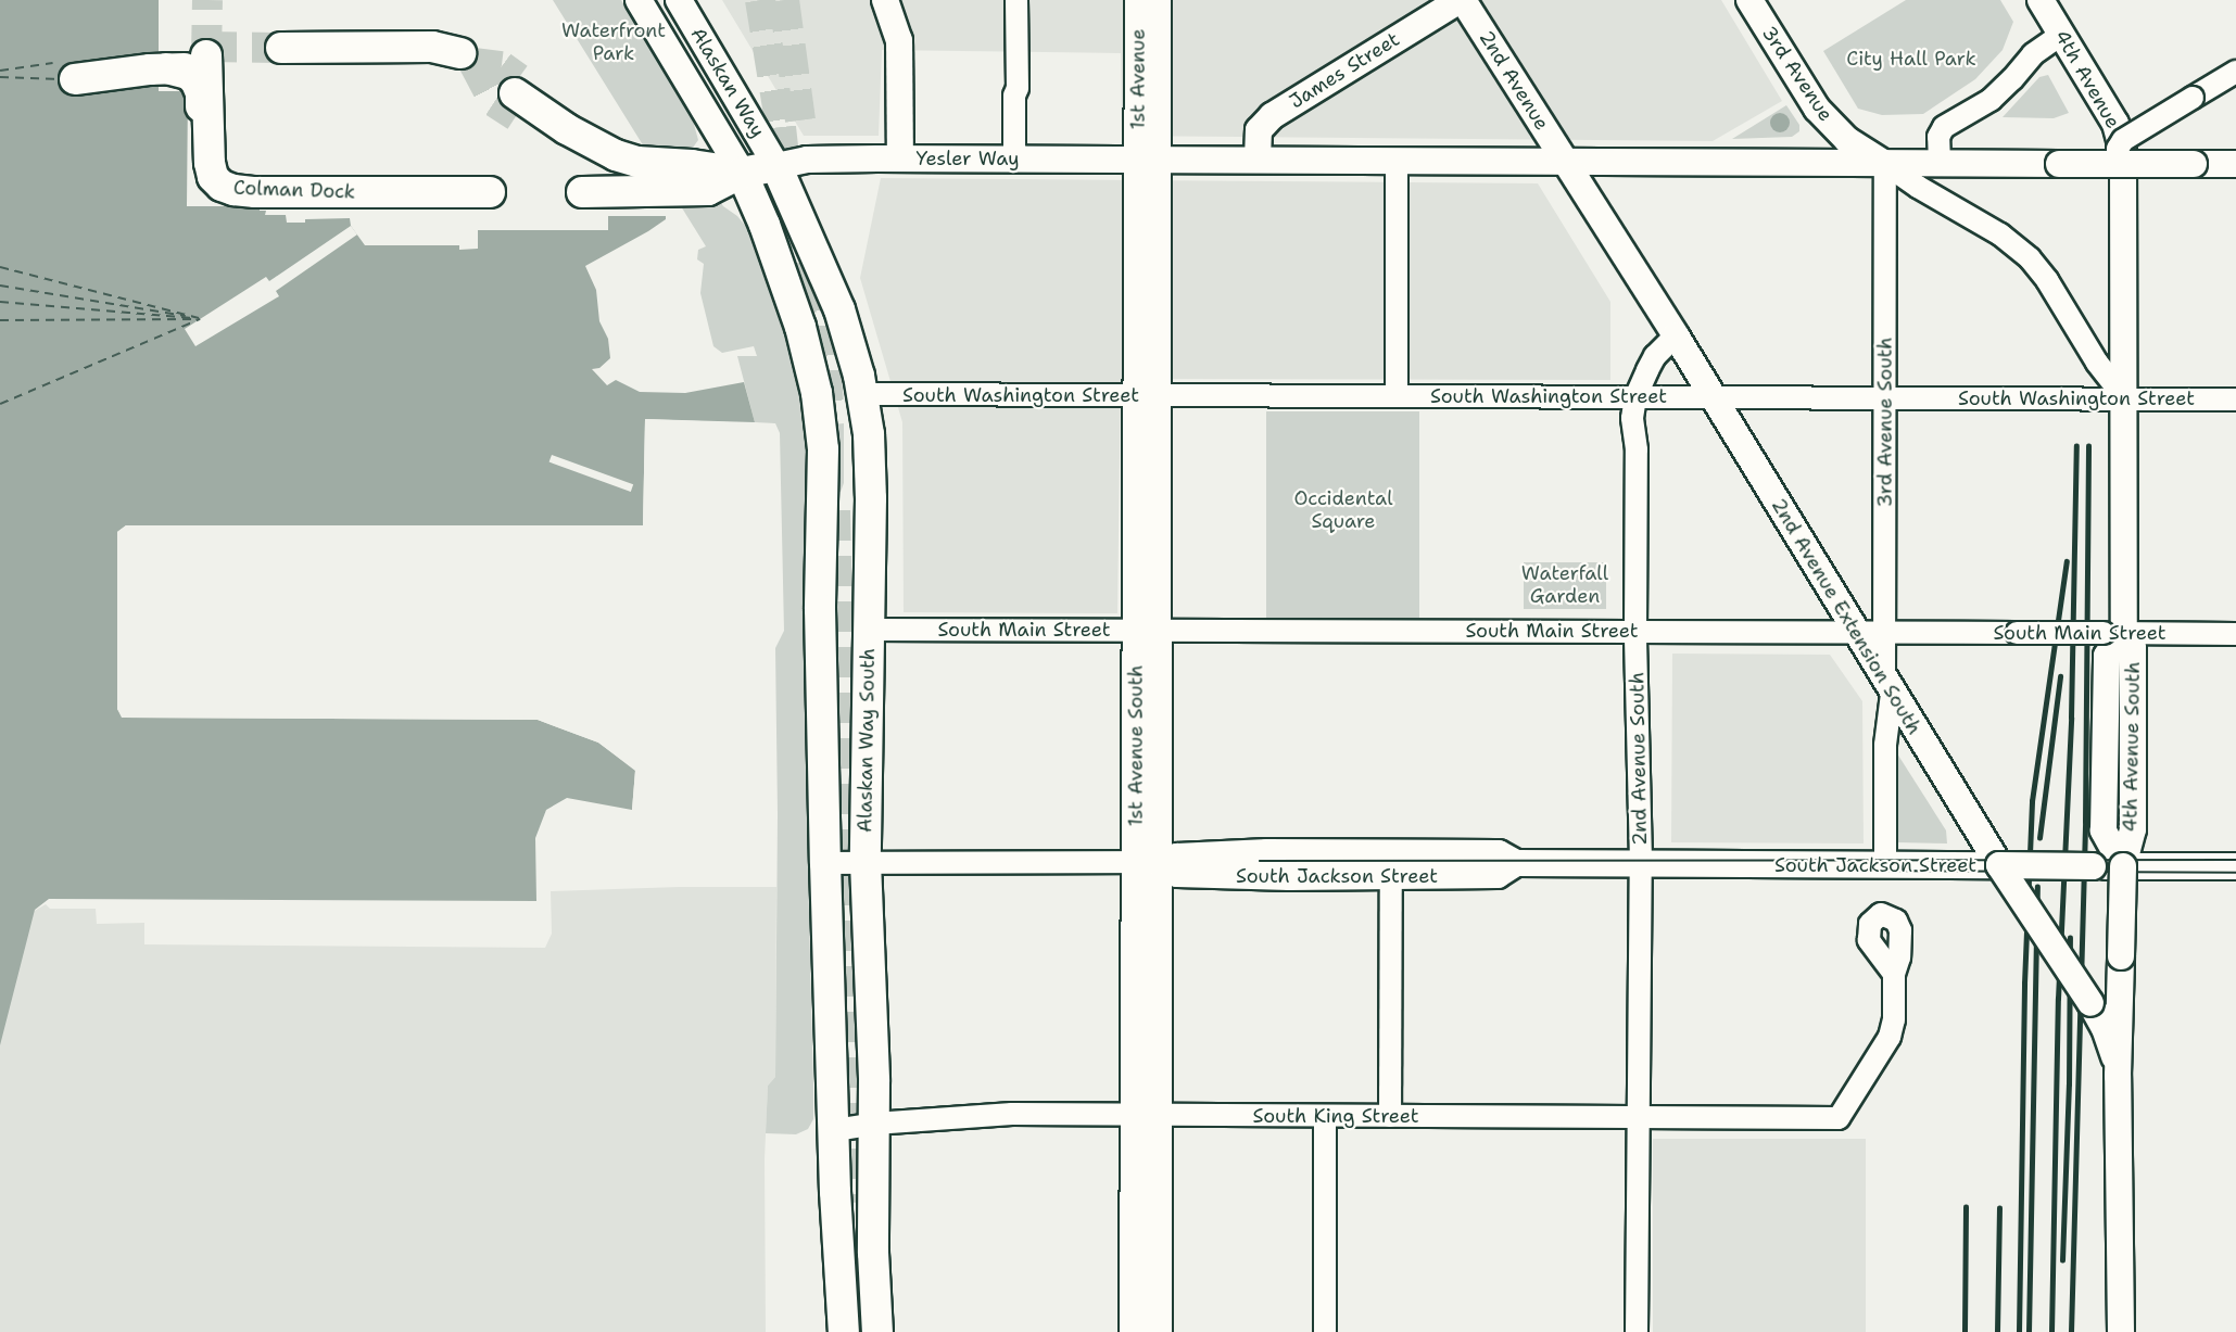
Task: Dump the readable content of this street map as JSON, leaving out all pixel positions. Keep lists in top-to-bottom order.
{
  "streets": {
    "highway": ["Colman Dock", "Alaskan Way South"],
    "main road": [
      "James Street",
      "3rd Avenue",
      "1st Avenue",
      "4th Avenue",
      "2nd Avenue",
      "Alaskan Way",
      "Yesler Way",
      "2nd Avenue Extension South",
      "1st Avenue South",
      "4th Avenue South",
      "South Jackson Street"
    ],
    "street": [
      "South Washington Street",
      "3rd Avenue South",
      "South Main Street",
      "2nd Avenue South",
      "South King Street"
    ]
  },
  "crossings": [
    ["James Street", "2nd Avenue"],
    ["James Street", "Yesler Way"],
    ["3rd Avenue", "Yesler Way"],
    ["3rd Avenue", "3rd Avenue South"],
    ["1st Avenue", "Yesler Way"],
    ["1st Avenue", "1st Avenue South"],
    ["4th Avenue", "Yesler Way"],
    ["4th Avenue", "4th Avenue South"],
    ["2nd Avenue", "Yesler Way"],
    ["2nd Avenue", "2nd Avenue Extension South"],
    ["Alaskan Way", "Yesler Way"],
    ["Alaskan Way", "Alaskan Way South"],
    ["Yesler Way", "3rd Avenue South"],
    ["Yesler Way", "2nd Avenue Extension South"],
    ["Yesler Way", "Alaskan Way South"],
    ["Yesler Way", "1st Avenue South"],
    ["Yesler Way", "4th Avenue South"],
    ["South Washington Street", "3rd Avenue South"],
    ["South Washington Street", "2nd Avenue Extension South"],
    ["South Washington Street", "Alaskan Way South"],
    ["South Washington Street", "1st Avenue South"],
    ["South Washington Street", "4th Avenue South"],
    ["South Washington Street", "2nd Avenue South"],
    ["3rd Avenue South", "2nd Avenue Extension South"],
    ["3rd Avenue South", "South Main Street"],
    ["3rd Avenue South", "South Jackson Street"],
    ["2nd Avenue Extension South", "South Main Street"],
    ["2nd Avenue Extension South", "4th Avenue South"],
    ["2nd Avenue Extension South", "2nd Avenue South"],
    ["2nd Avenue Extension South", "South Jackson Street"],
    ["South Main Street", "Alaskan Way South"],
    ["South Main Street", "1st Avenue South"],
    ["South Main Street", "4th Avenue South"],
    ["South Main Street", "2nd Avenue South"],
    ["Alaskan Way South", "South Jackson Street"],
    ["Alaskan Way South", "South King Street"],
    ["1st Avenue South", "South Jackson Street"],
    ["1st Avenue South", "South King Street"],
    ["4th Avenue South", "South Jackson Street"],
    ["2nd Avenue South", "South Jackson Street"],
    ["2nd Avenue South", "South King Street"]
  ],
  "parks": [
    "Waterfront Park",
    "City Hall Park",
    "Occidental Square",
    "Waterfall Garden"
  ]
}
